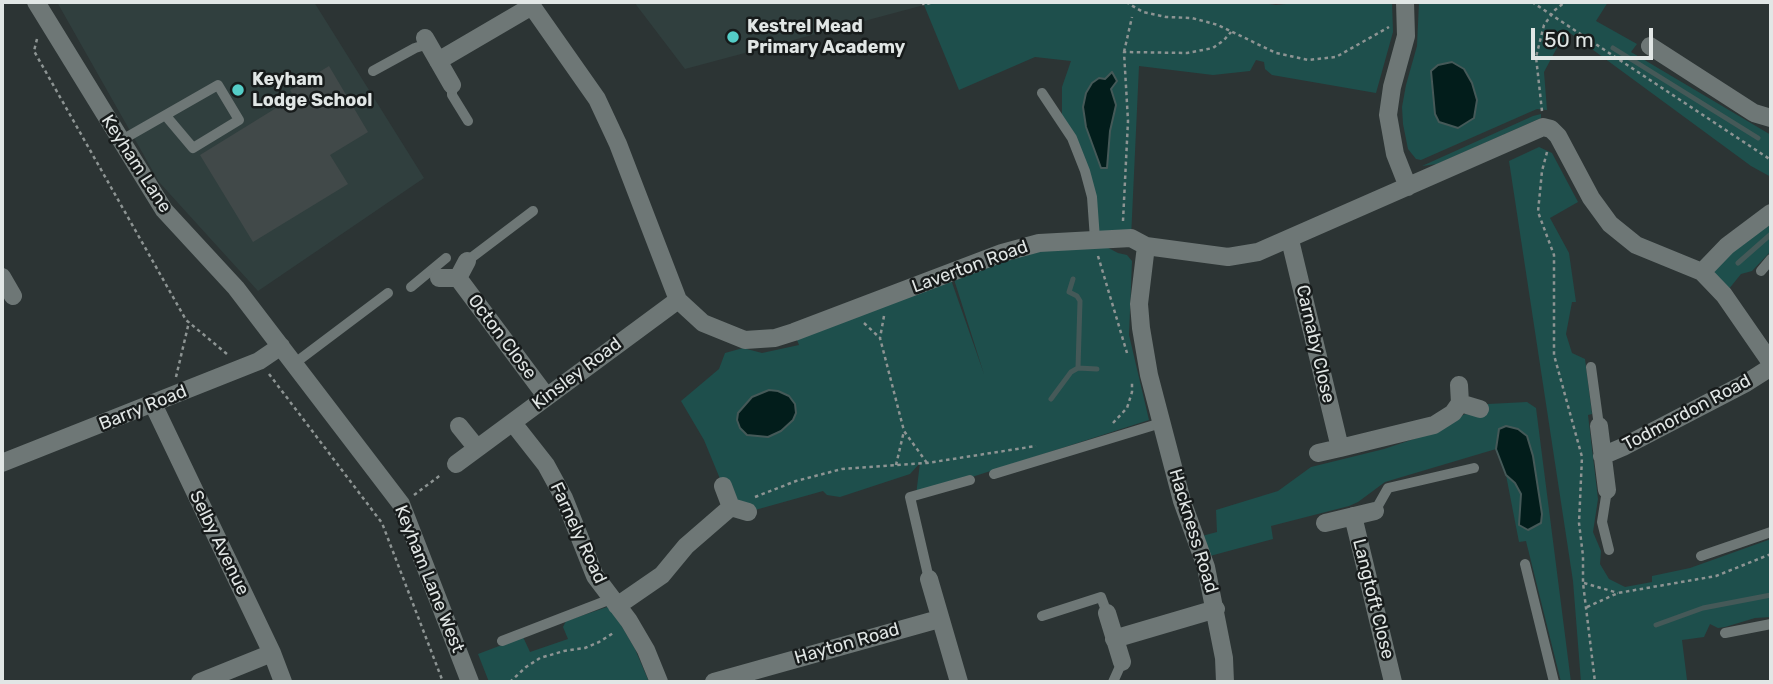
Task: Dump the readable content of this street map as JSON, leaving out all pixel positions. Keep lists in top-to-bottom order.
{
  "streets": {
    "street": [
      "Keyham Lane",
      "Laverton Road",
      "Octon Close",
      "Carnaby Close",
      "Kinsley Road",
      "Barry Road",
      "Todmordon Road",
      "Hackness Road",
      "Farnely Road",
      "Selby Avenue",
      "Keyham Lane West",
      "Langtoft Close",
      "Hayton Road"
    ]
  },
  "crossings": [
    ["Keyham Lane", "Barry Road"],
    ["Keyham Lane", "Keyham Lane West"],
    ["Laverton Road", "Carnaby Close"],
    ["Laverton Road", "Kinsley Road"],
    ["Laverton Road", "Hackness Road"],
    ["Octon Close", "Kinsley Road"],
    ["Kinsley Road", "Farnely Road"],
    ["Barry Road", "Selby Avenue"],
    ["Barry Road", "Keyham Lane West"]
  ],
  "places": ["Kestrel Mead Primary Academy", "Keyham Lodge School"],
  "scale_bar": "50 m"
}
